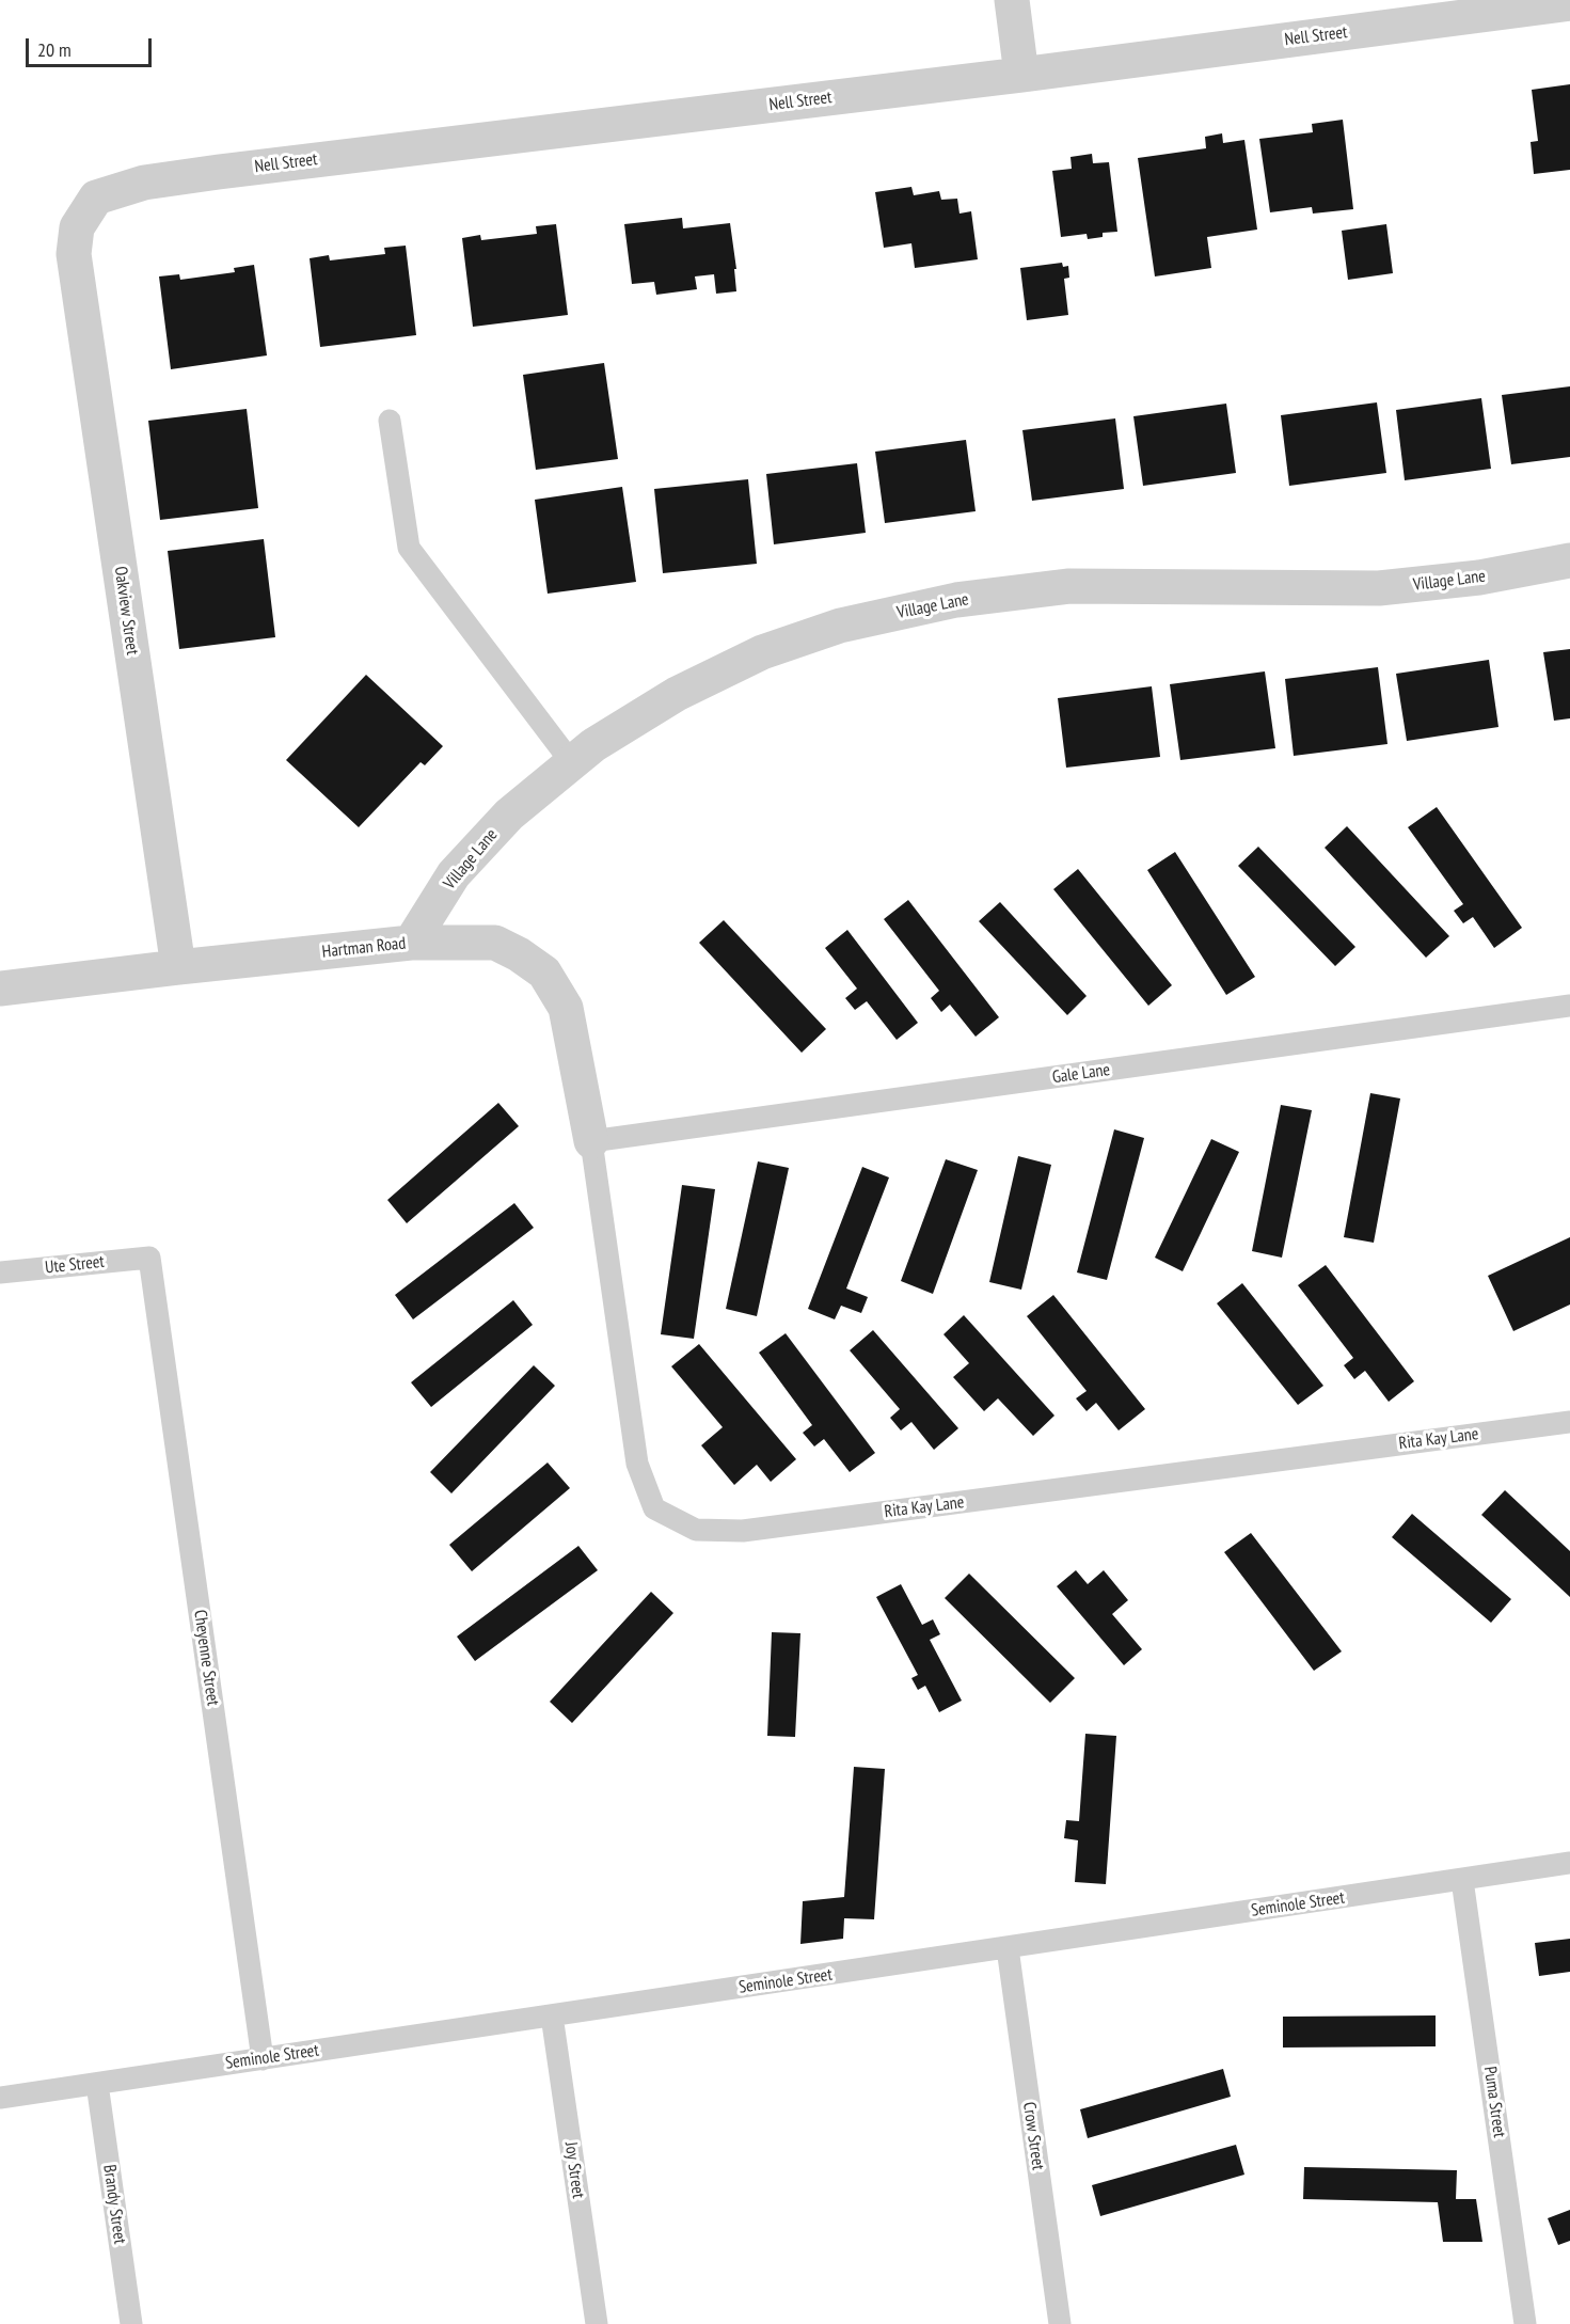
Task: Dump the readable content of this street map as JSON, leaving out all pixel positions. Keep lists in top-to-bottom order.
{
  "streets": {
    "street": [
      "Nell Street",
      "Village Lane",
      "Oakview Street",
      "Hartman Road"
    ],
    "lane": [
      "Gale Lane",
      "Ute Street",
      "Rita Kay Lane",
      "Cheyenne Street",
      "Seminole Street",
      "Puma Street",
      "Crow Street",
      "Joy Street",
      "Brandy Street"
    ]
  },
  "crossings": [
    ["Nell Street", "Oakview Street"],
    ["Village Lane", "Hartman Road"],
    ["Oakview Street", "Hartman Road"],
    ["Hartman Road", "Gale Lane"],
    ["Hartman Road", "Rita Kay Lane"],
    ["Gale Lane", "Rita Kay Lane"],
    ["Ute Street", "Cheyenne Street"],
    ["Cheyenne Street", "Seminole Street"],
    ["Seminole Street", "Puma Street"],
    ["Seminole Street", "Crow Street"],
    ["Seminole Street", "Joy Street"],
    ["Seminole Street", "Brandy Street"]
  ],
  "scale_bar": "20 m"
}
